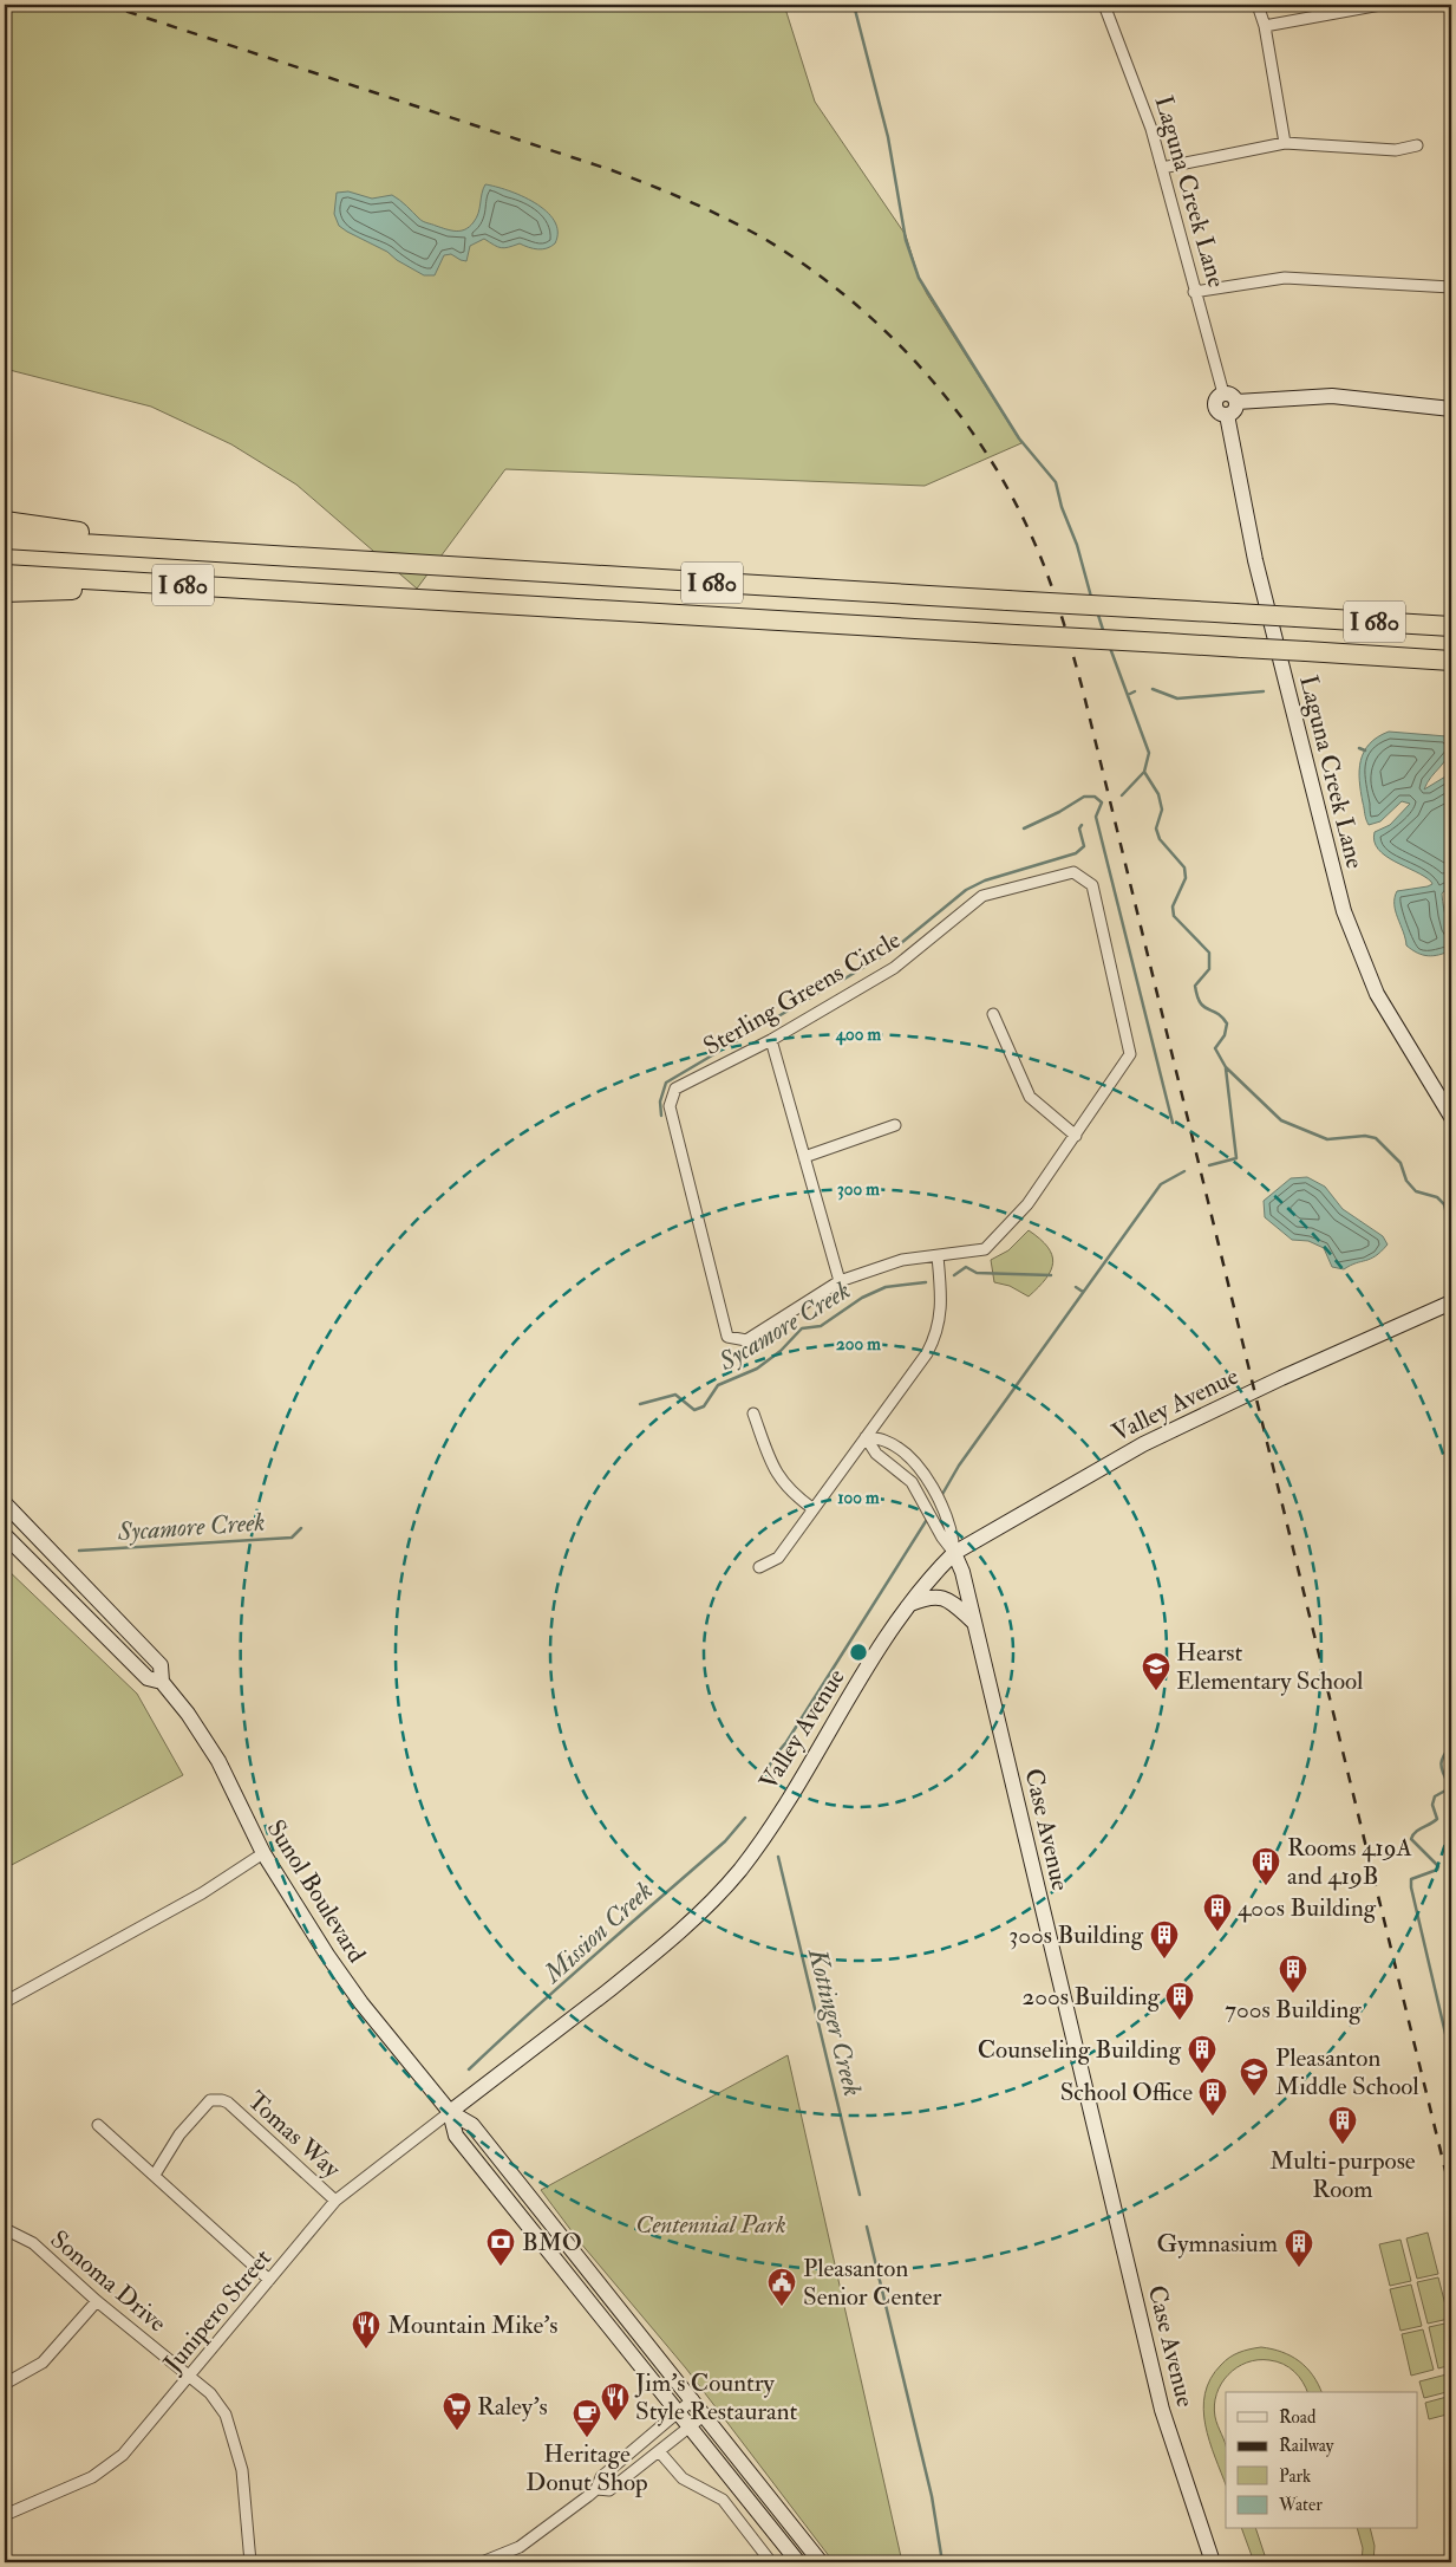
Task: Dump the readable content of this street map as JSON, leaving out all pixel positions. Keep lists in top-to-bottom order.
{
  "streets": {
    "highway": ["I 680"],
    "street": [
      "Laguna Creek Lane",
      "Sterling Greens Circle",
      "Valley Avenue",
      "Case Avenue",
      "Sunol Boulevard",
      "Tomas Way",
      "Sonoma Drive",
      "Junipero Street"
    ]
  },
  "crossings": [
    ["Valley Avenue", "Case Avenue"],
    ["Valley Avenue", "Sunol Boulevard"],
    ["Valley Avenue", "Junipero Street"],
    ["Sunol Boulevard", "Junipero Street"],
    ["Tomas Way", "Junipero Street"],
    ["Sonoma Drive", "Junipero Street"]
  ],
  "water": ["Sycamore Creek", "Mission Creek", "Kottinger Creek"],
  "parks": ["Centennial Park"],
  "places": {
    "school or university": ["Hearst Elementary School", "Pleasanton Middle School"],
    "building": [
      "Rooms 419A and 419B",
      "400s Building",
      "300s Building",
      "700s Building",
      "200s Building",
      "Counseling Building",
      "School Office",
      "Multi-purpose Room",
      "Gymnasium"
    ],
    "bank": ["BMO"],
    "public building": ["Pleasanton Senior Center"],
    "restaurant": ["Mountain Mike's", "Jim's Country Style Restaurant"],
    "supermarket": ["Raley's"],
    "cafe": ["Heritage Donut Shop"]
  },
  "legend": [
    "Road",
    "Railway",
    "Park",
    "Water"
  ],
  "rings": [
    "400 m",
    "300 m",
    "200 m",
    "100 m"
  ]
}
